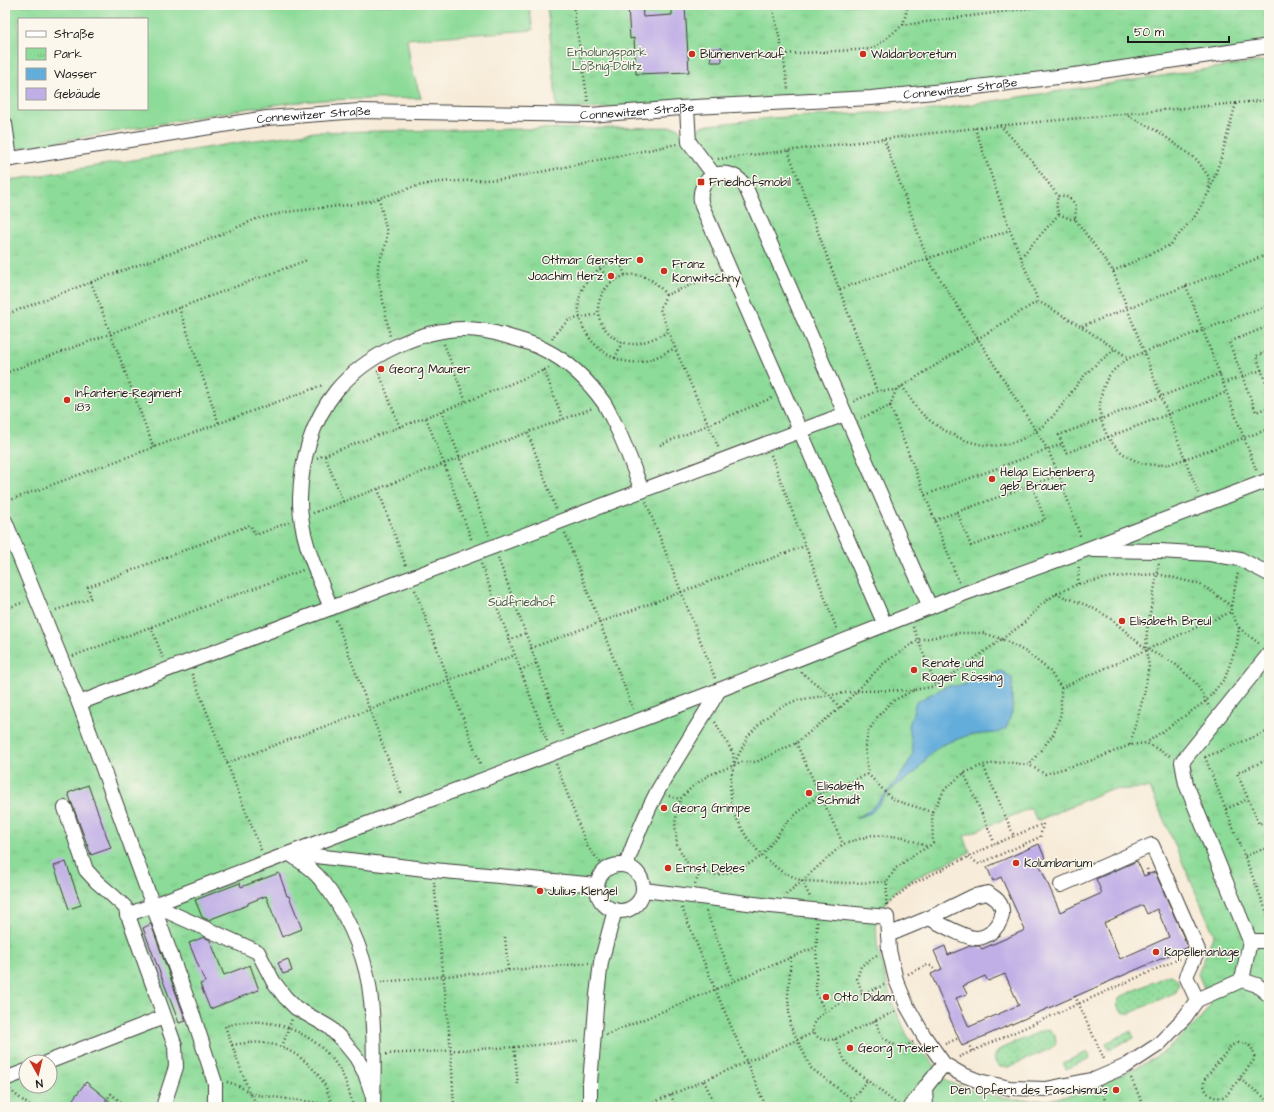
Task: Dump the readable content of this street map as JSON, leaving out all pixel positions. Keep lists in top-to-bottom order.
{
  "streets": {
    "street": ["Connewitzer Straße"]
  },
  "parks": ["Erholungspark Lößnig-Dölitz", "Südfriedhof"],
  "places": {
    "other": [
      "Blumenverkauf",
      "Waldarboretum",
      "Ottmar Gerster",
      "Franz Konwitschny",
      "Joachim Herz",
      "Georg Maurer",
      "Infanterie-Regiment 183",
      "Helga Eichenberg, geb. Brauer",
      "Elisabeth Breul",
      "Renate und Roger Rössing",
      "Elisabeth Schmidt",
      "Georg Grimpe",
      "Kolumbarium",
      "Ernst Debes",
      "Julius Klengel",
      "Kapellenanlage",
      "Otto Didam",
      "Georg Trexler",
      "Den Opfern des Faschismus"
    ],
    "transit": ["Friedhofsmobil"]
  },
  "legend": [
    "Straße",
    "Park",
    "Wasser",
    "Gebäude"
  ],
  "scale_bar": "50 m",
  "north": "bottom"
}
